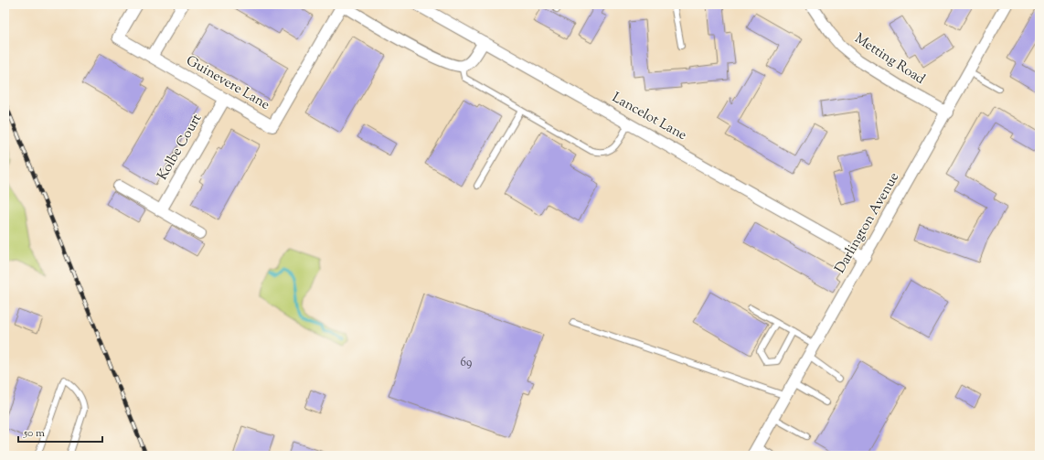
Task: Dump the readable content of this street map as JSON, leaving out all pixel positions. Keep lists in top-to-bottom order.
{
  "streets": {
    "street": [
      "Metting Road",
      "Guinevere Lane",
      "Lancelot Lane",
      "Kolbe Court",
      "Darlington Avenue"
    ]
  },
  "crossings": [
    ["Metting Road", "Darlington Avenue"],
    ["Guinevere Lane", "Kolbe Court"],
    ["Lancelot Lane", "Darlington Avenue"]
  ],
  "house_numbers": ["69"],
  "scale_bar": "50 m"
}
